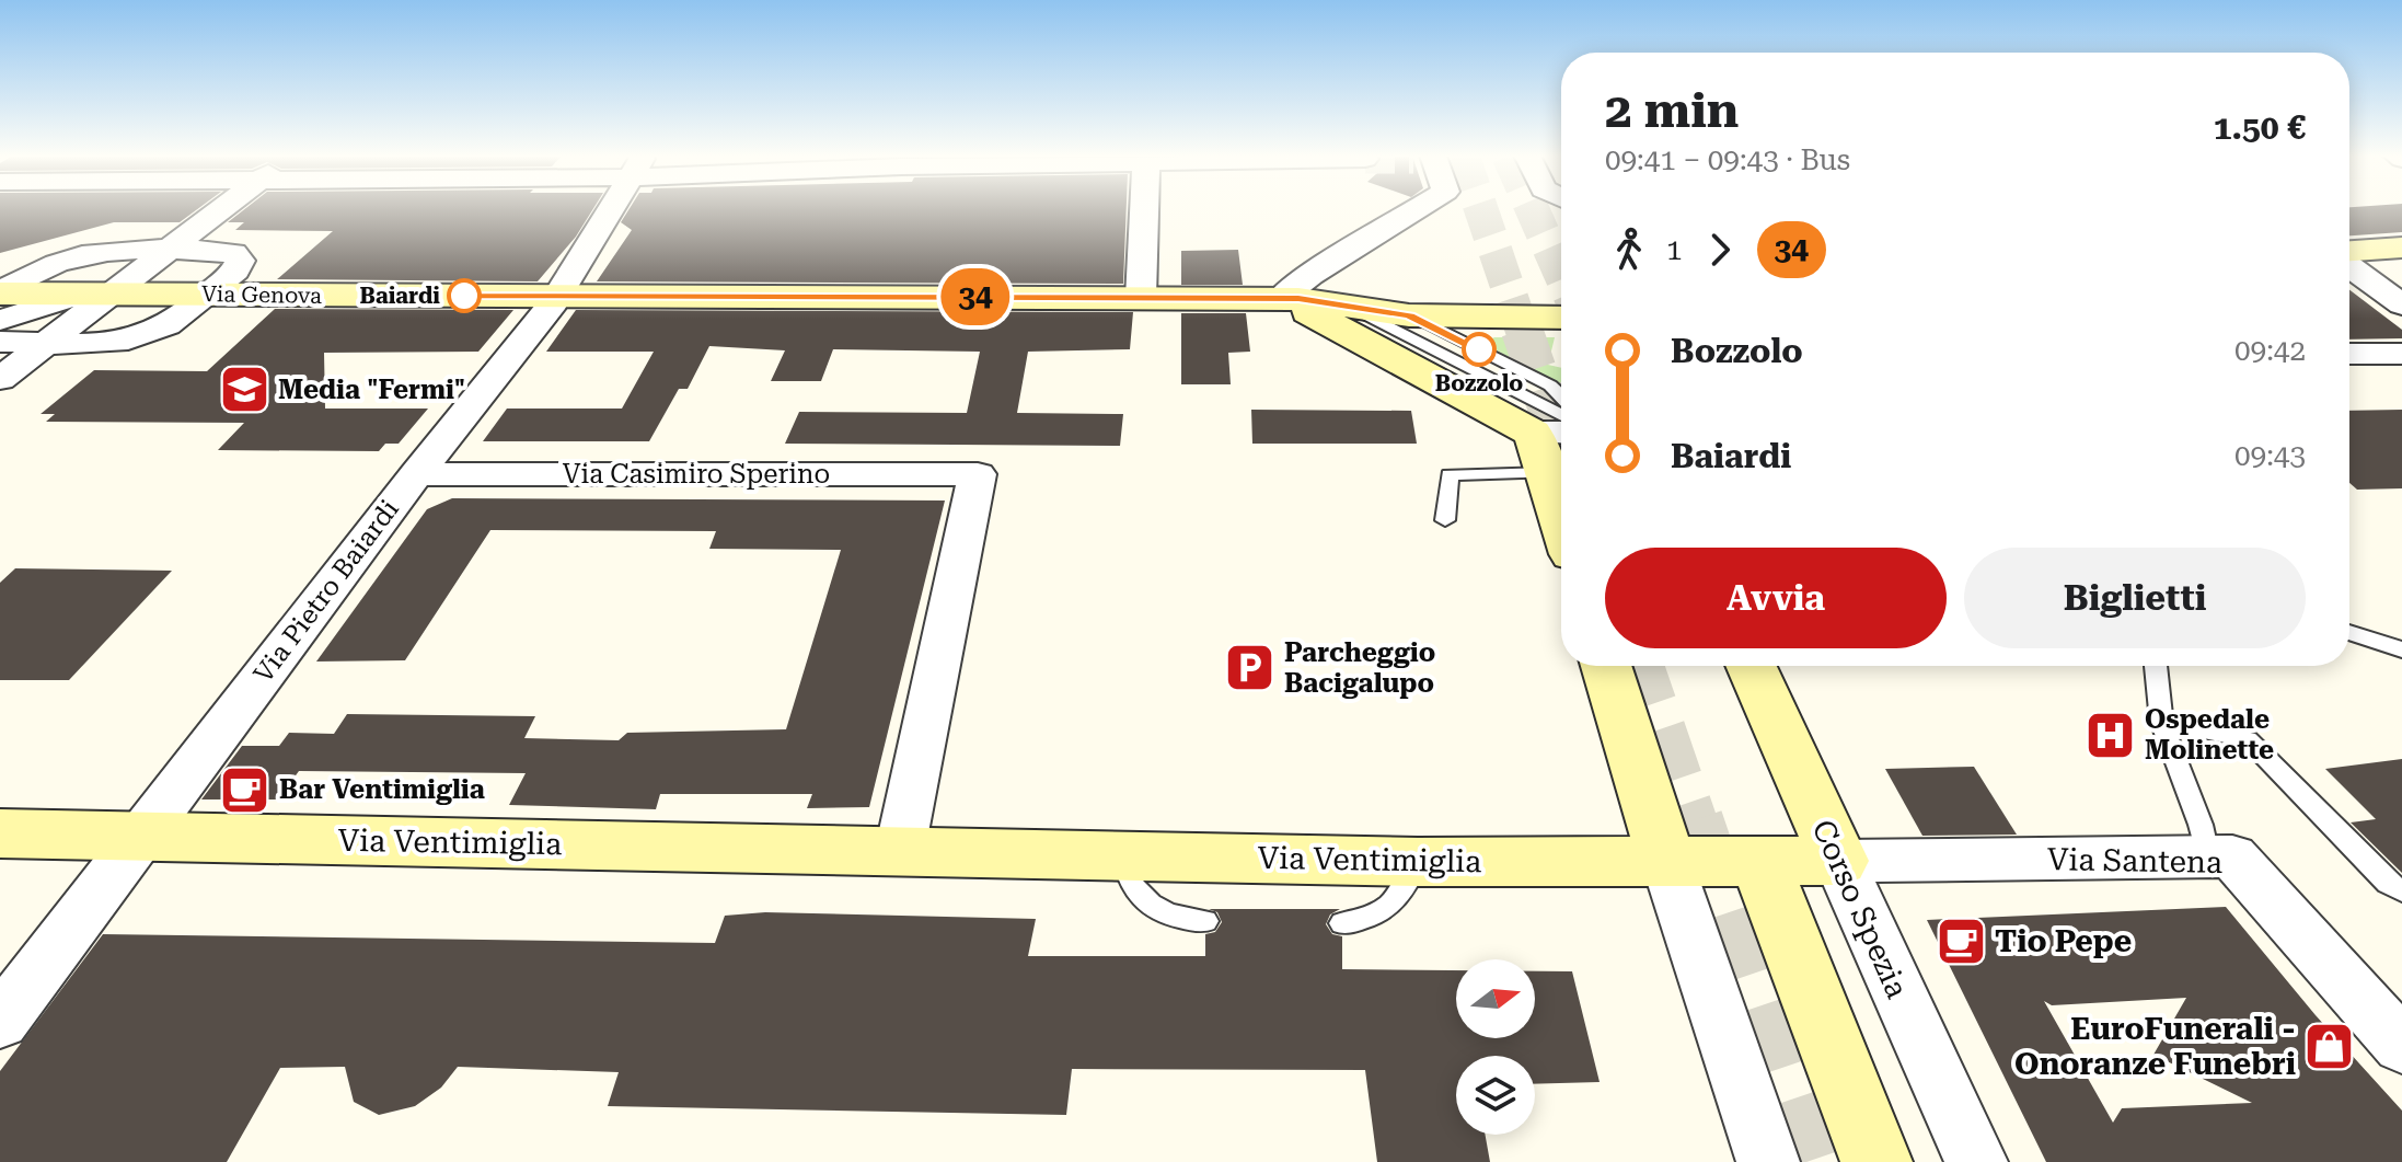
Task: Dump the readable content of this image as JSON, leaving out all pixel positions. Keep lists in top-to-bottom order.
{
  "streets": {
    "street": [
      "Via Genova",
      "Via Casimiro Sperino",
      "Via Pietro Baiardi",
      "Via Ventimiglia",
      "Via Santena",
      "Corso Spezia"
    ]
  },
  "crossings": [
    ["Via Genova", "Via Pietro Baiardi"],
    ["Via Casimiro Sperino", "Via Pietro Baiardi"],
    ["Via Casimiro Sperino", "Via Ventimiglia"],
    ["Via Pietro Baiardi", "Via Ventimiglia"],
    ["Via Ventimiglia", "Via Santena"],
    ["Via Ventimiglia", "Corso Spezia"],
    ["Via Santena", "Corso Spezia"]
  ],
  "places": {
    "other": ["Baiardi", "Bozzolo"],
    "school or university": ["Media \"Fermi\""],
    "parking": ["Parcheggio Bacigalupo"],
    "hospital": ["Ospedale Molinette"],
    "cafe": ["Bar Ventimiglia", "Tio Pepe"],
    "shop": ["EuroFunerali - Onoranze Funebri"]
  },
  "lines": ["bus line 34"],
  "north": "right",
  "page": {
    "on_map": "34",
    "heading": ["2 min", "09:41 – 09:43 · Bus", "1.50 €"],
    "legs": ["1", "34"],
    "list": [
      {
        "name": "Bozzolo",
        "value": "09:42"
      },
      {
        "name": "Baiardi",
        "value": "09:43"
      }
    ],
    "buttons": ["Avvia", "Biglietti"]
  }
}
